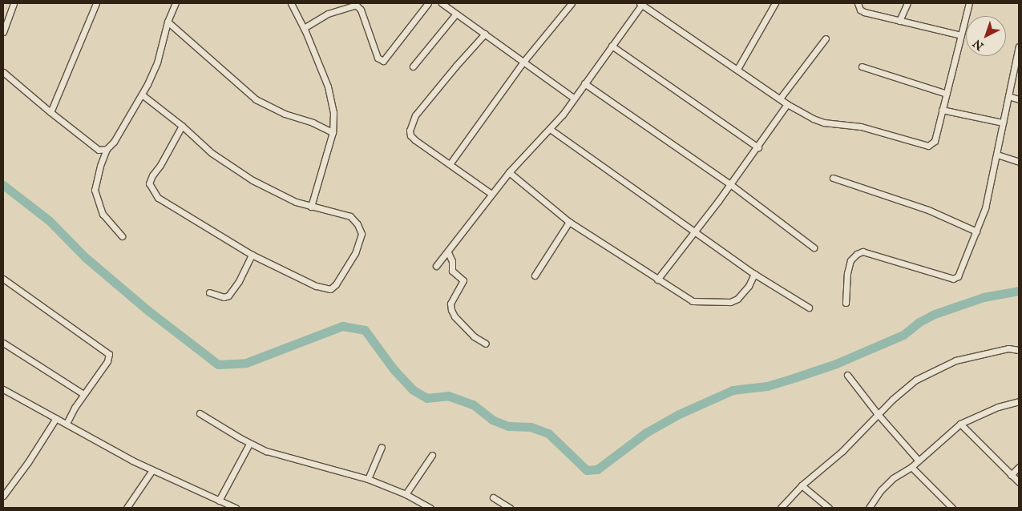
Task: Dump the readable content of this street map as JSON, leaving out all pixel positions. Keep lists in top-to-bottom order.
{
  "north": "bottom left"
}
